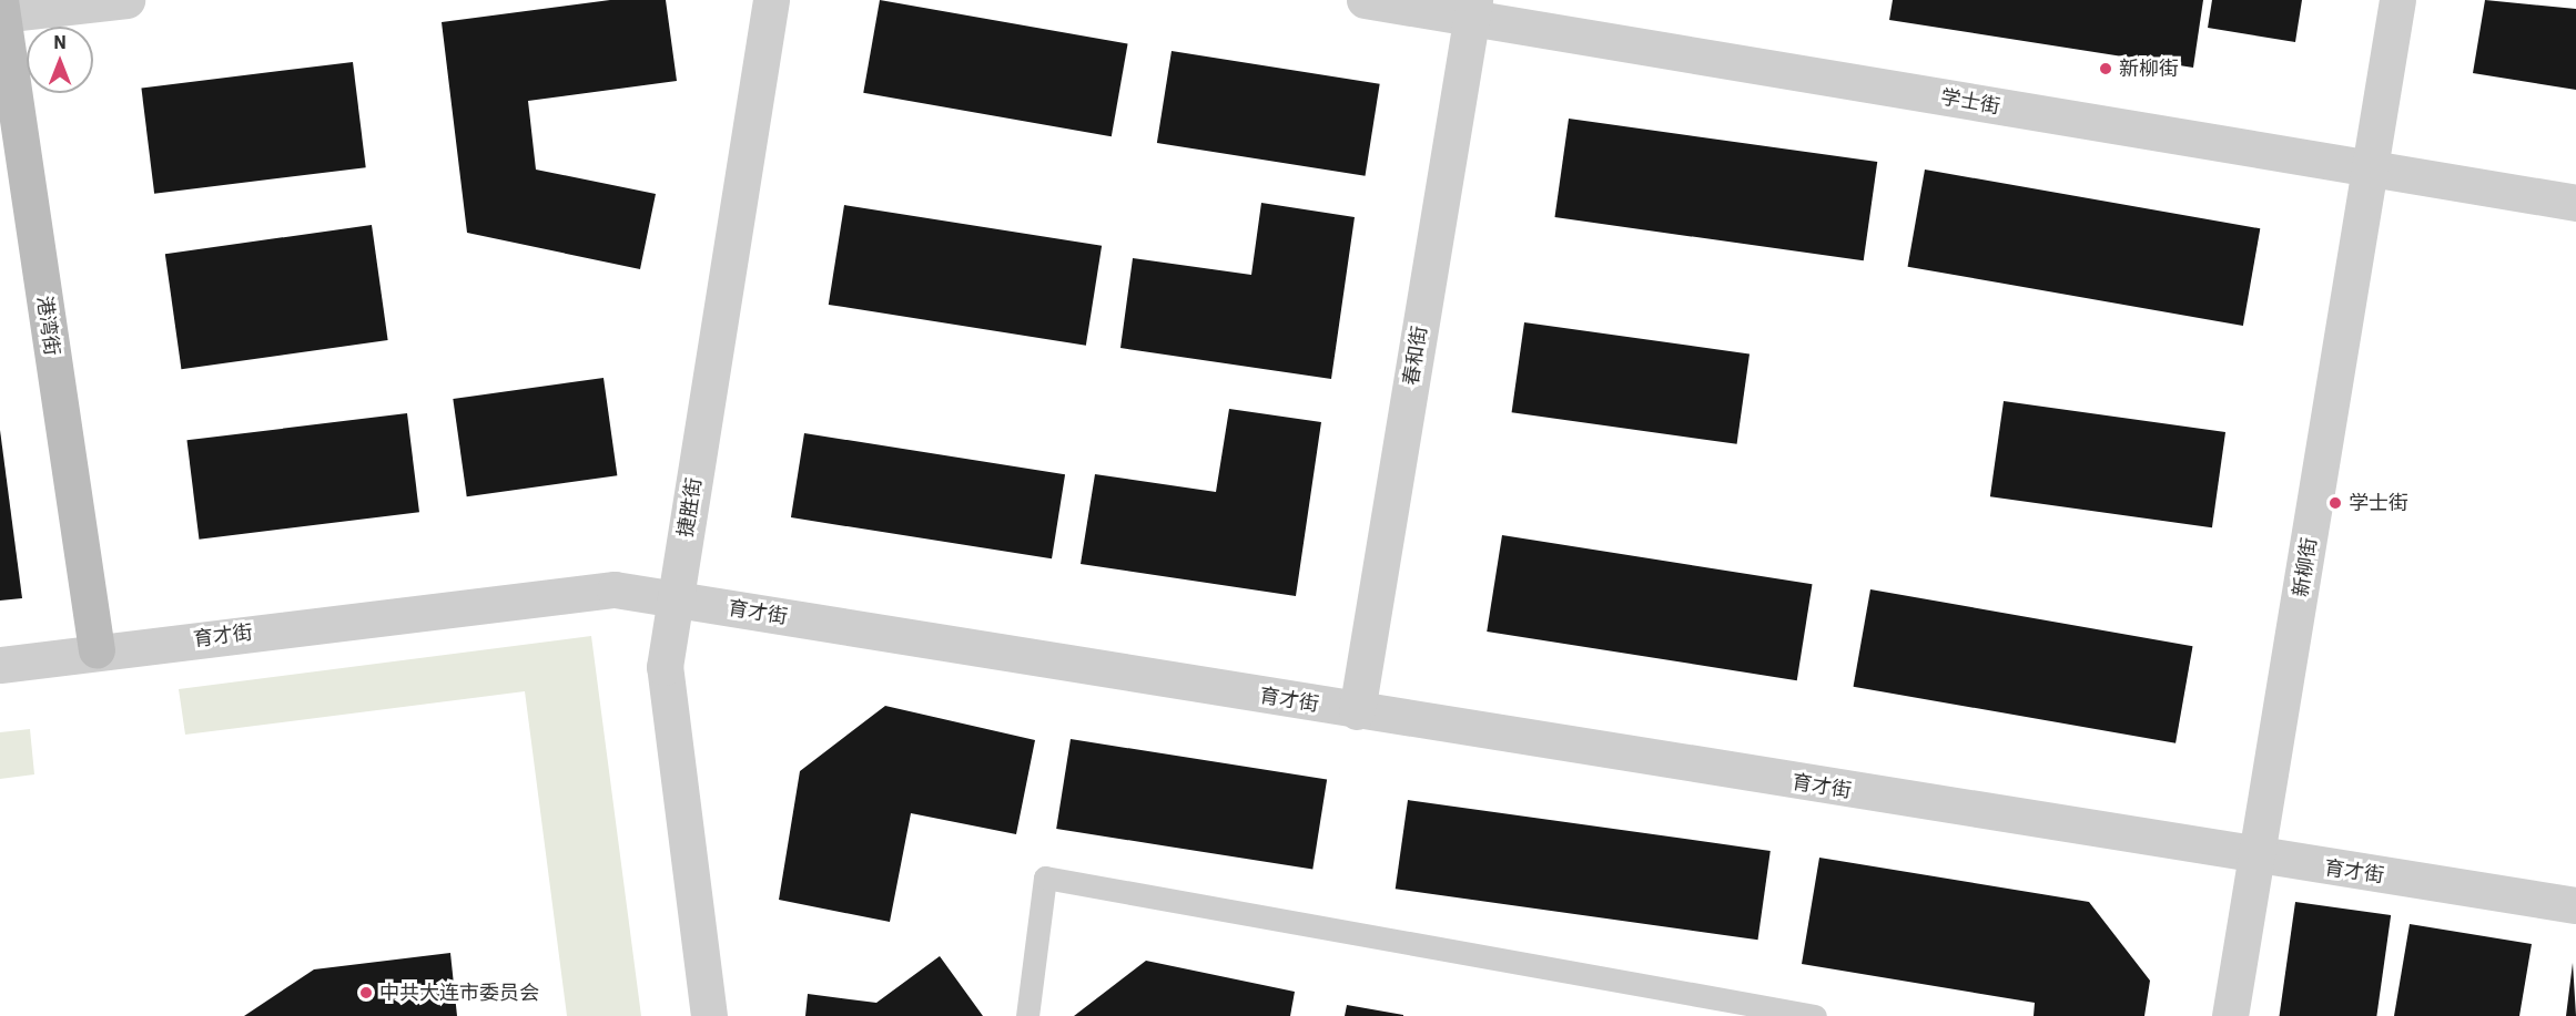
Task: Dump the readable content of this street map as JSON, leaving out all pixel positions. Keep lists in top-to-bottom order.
{
  "streets": {
    "main road": ["港湾街"],
    "street": [
      "学士街",
      "春和街",
      "捷胜街",
      "新柳街",
      "育才街"
    ]
  },
  "crossings": [
    ["学士街", "春和街"],
    ["学士街", "新柳街"],
    ["港湾街", "育才街"],
    ["春和街", "育才街"],
    ["捷胜街", "育才街"],
    ["新柳街", "育才街"]
  ],
  "places": ["新柳街", "学士街", "中共大连市委员会"],
  "north": "top"
}
